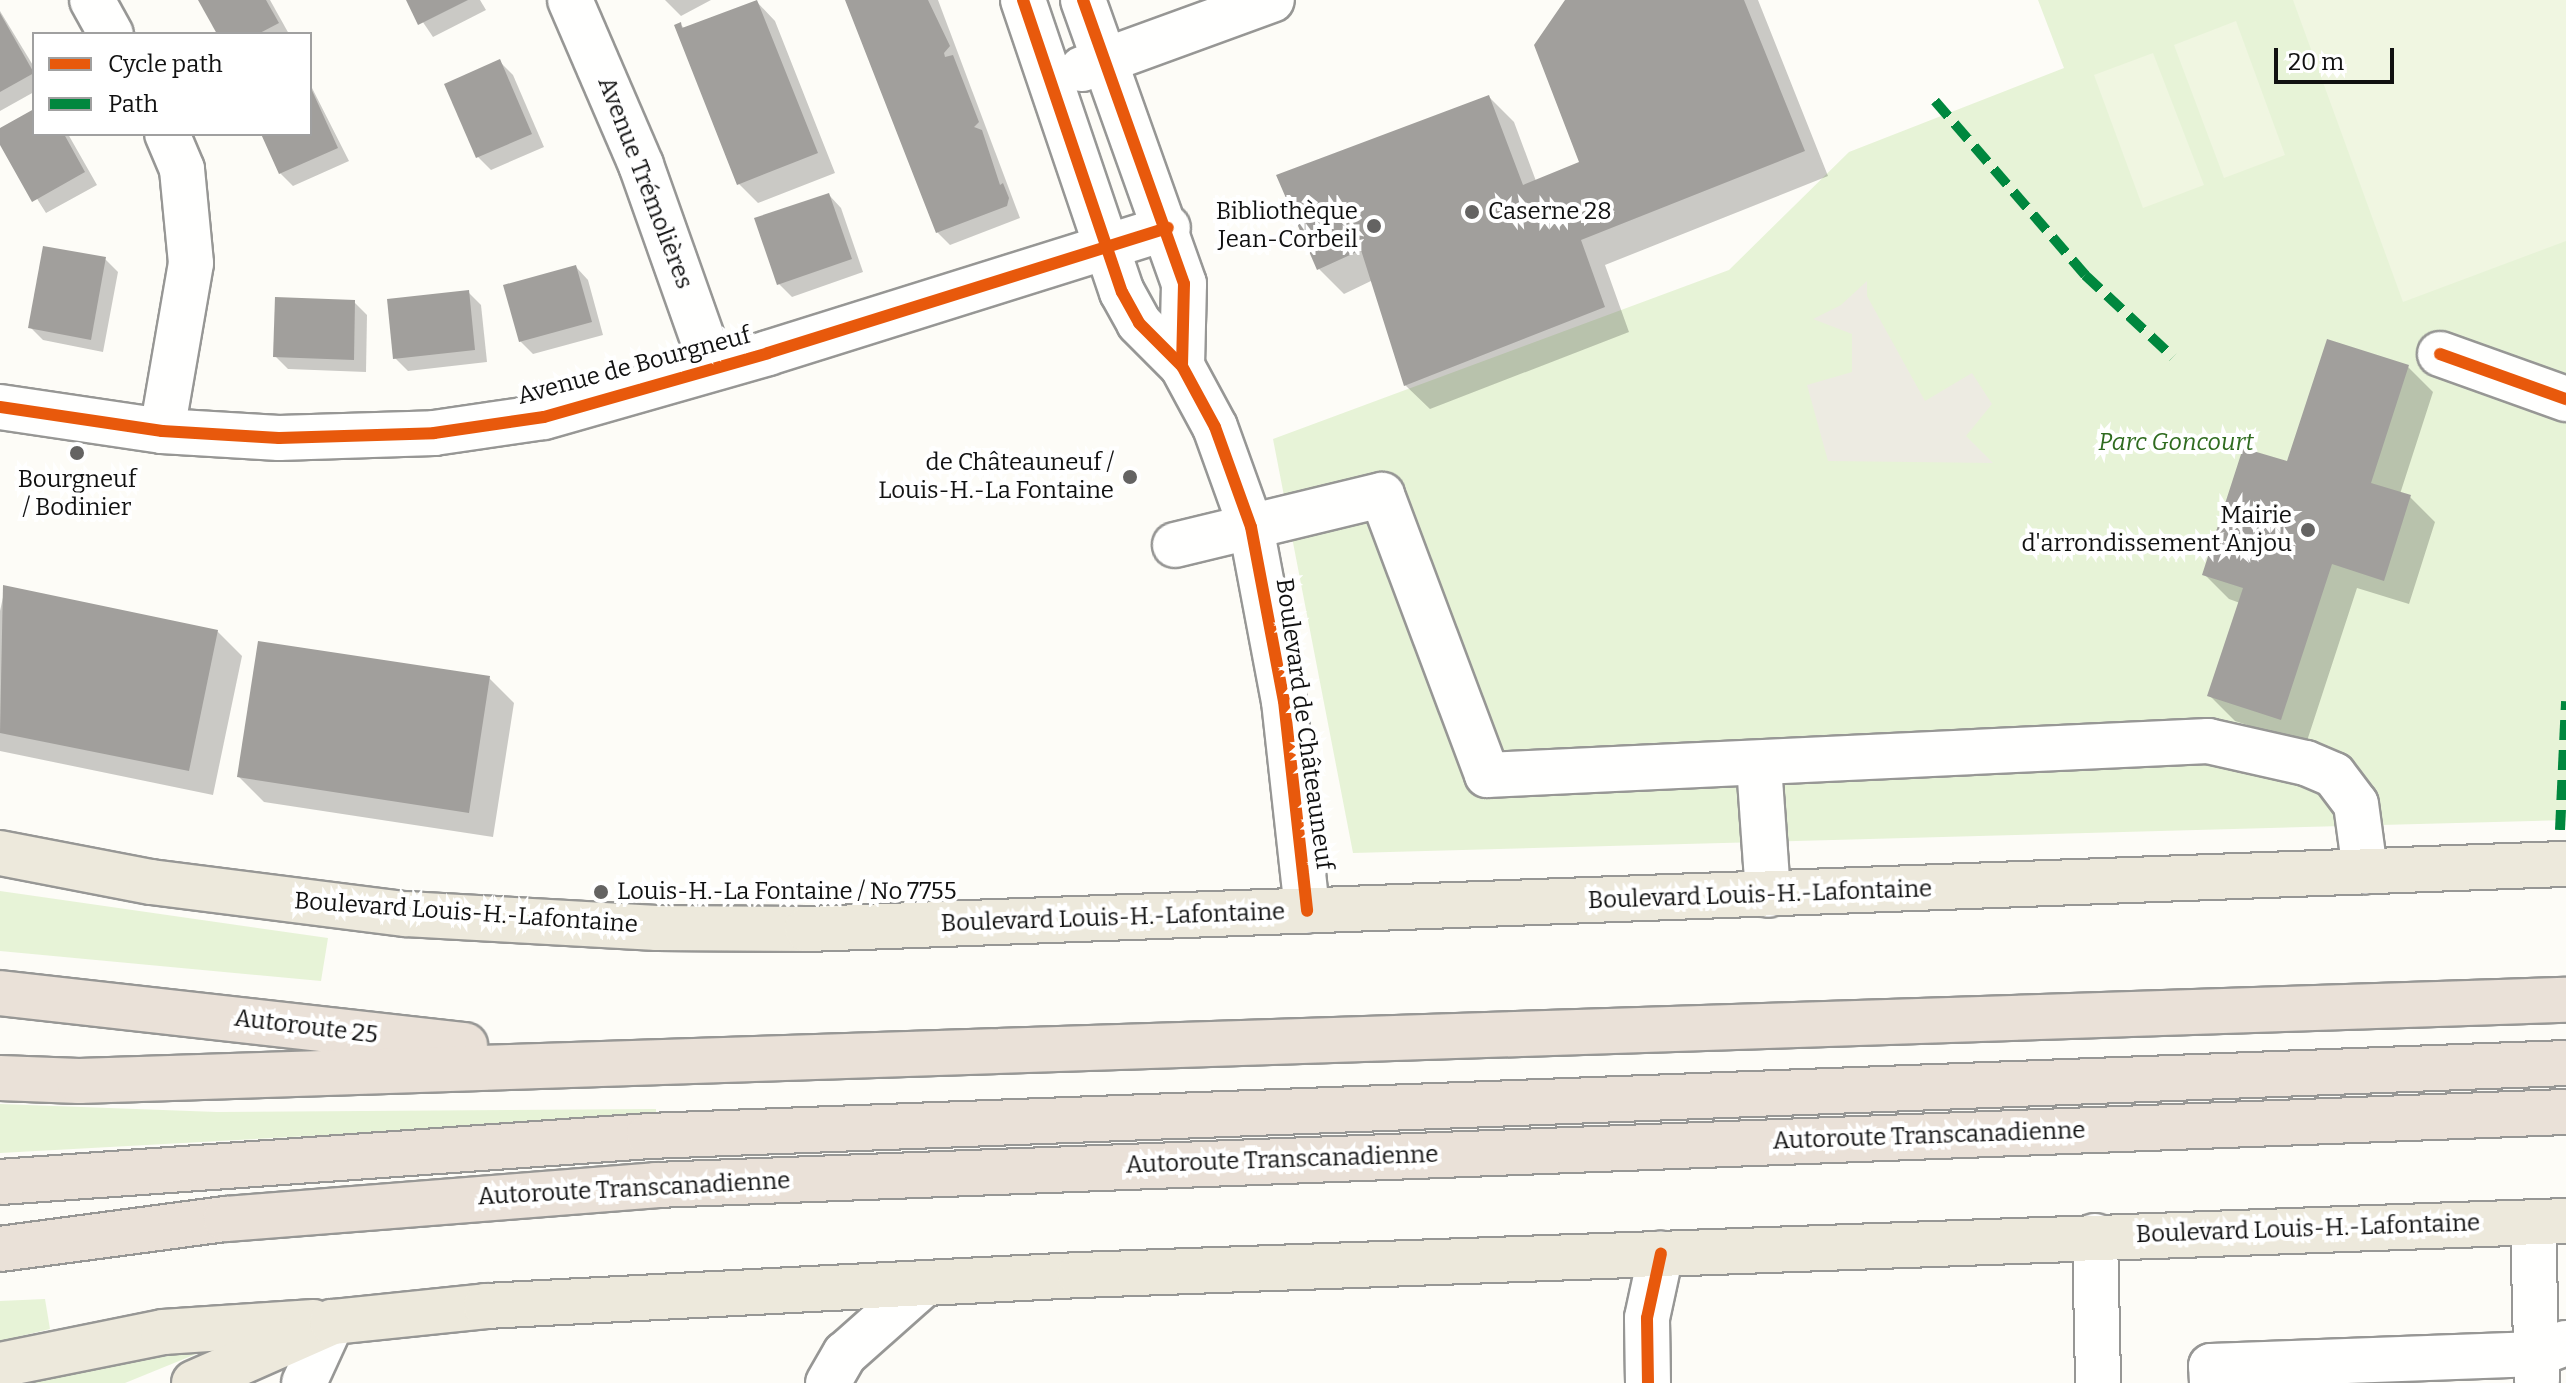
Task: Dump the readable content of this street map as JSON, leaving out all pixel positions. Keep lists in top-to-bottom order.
{
  "streets": {
    "highway": ["Autoroute 25", "Autoroute Transcanadienne"],
    "main road": ["Boulevard Louis-H.-Lafontaine"],
    "street": ["Avenue Trémolières", "Avenue de Bourgneuf", "Boulevard de Châteauneuf"]
  },
  "crossings": [
    ["Avenue Trémolières", "Avenue de Bourgneuf"],
    ["Avenue de Bourgneuf", "Boulevard de Châteauneuf"],
    ["Boulevard de Châteauneuf", "Boulevard Louis-H.-Lafontaine"]
  ],
  "parks": ["Parc Goncourt"],
  "places": [
    "Caserne 28",
    "Bibliothèque Jean-Corbeil",
    "Bourgneuf / Bodinier",
    "de Châteauneuf / Louis-H.-La Fontaine",
    "Mairie d'arrondissement Anjou",
    "Louis-H.-La Fontaine / No 7755"
  ],
  "legend": ["Cycle path", "Path"],
  "scale_bar": "20 m"
}
